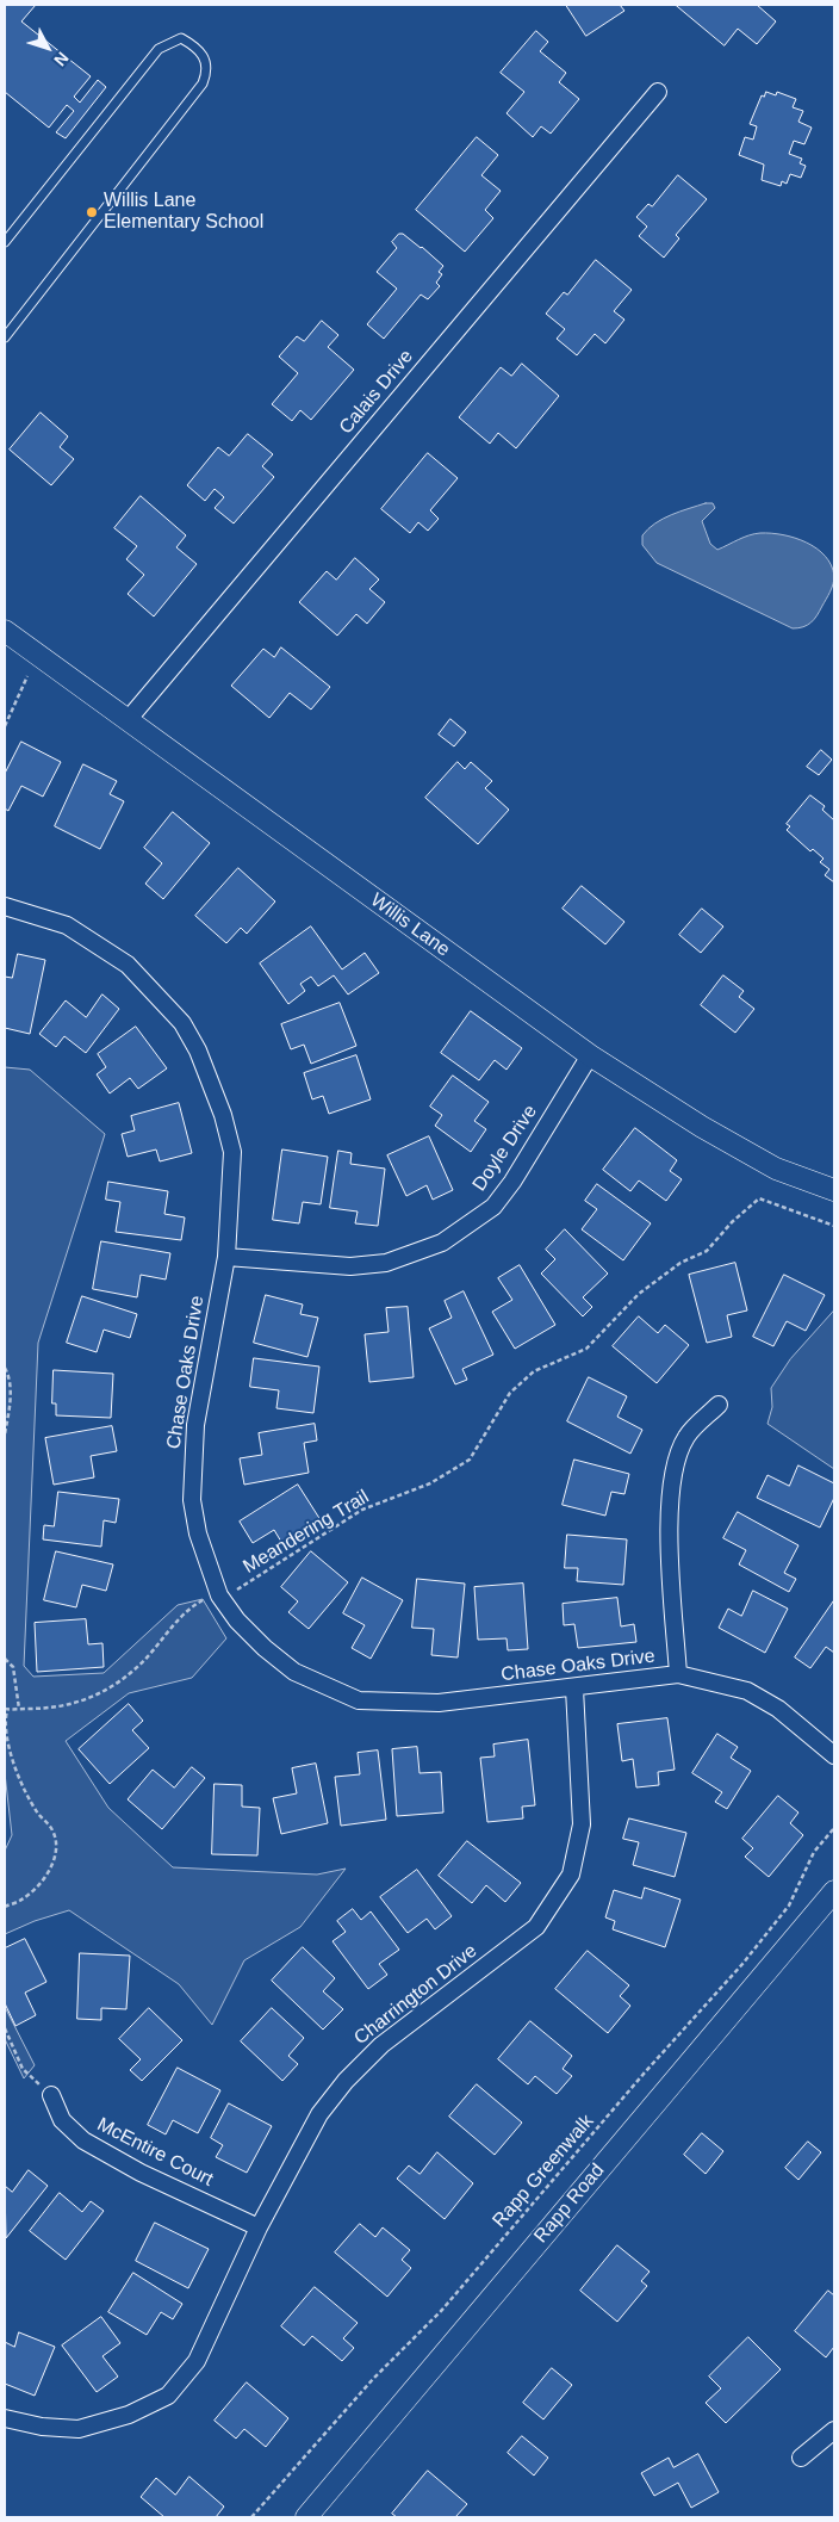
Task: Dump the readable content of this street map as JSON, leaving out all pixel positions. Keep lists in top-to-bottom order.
{
  "streets": {
    "street": [
      "Calais Drive",
      "Willis Lane",
      "Doyle Drive",
      "Chase Oaks Drive",
      "Charrington Drive",
      "McEntire Court",
      "Rapp Road"
    ],
    "path": ["Meandering Trail", "Rapp Greenwalk"]
  },
  "crossings": [
    ["Calais Drive", "Willis Lane"],
    ["Willis Lane", "Doyle Drive"],
    ["Doyle Drive", "Chase Oaks Drive"],
    ["Chase Oaks Drive", "Charrington Drive"],
    ["Charrington Drive", "McEntire Court"]
  ],
  "places": ["Willis Lane Elementary School"],
  "north": "bottom right"
}
